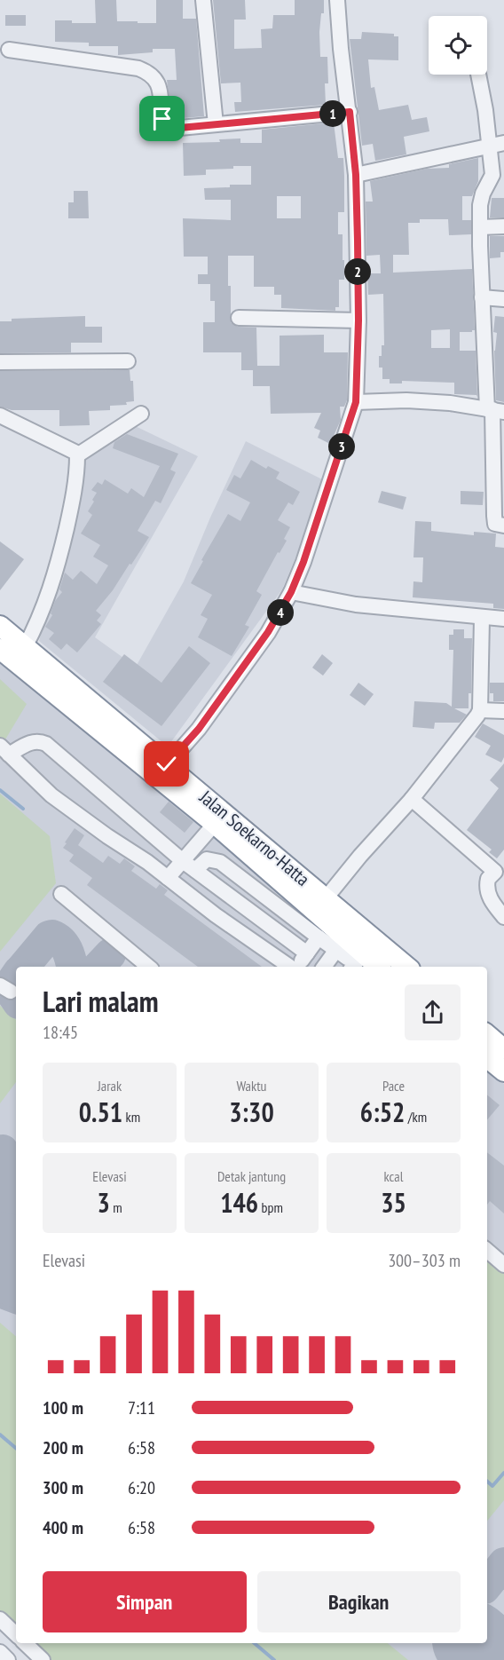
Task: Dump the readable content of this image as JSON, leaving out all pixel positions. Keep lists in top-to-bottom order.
{
  "streets": {
    "highway": ["Jalan Soekarno-Hatta"]
  },
  "page": {
    "pins": [
      "1",
      "2",
      "3",
      "4"
    ],
    "heading": ["Lari malam", "18:45"],
    "stats": [
      ["Jarak", "0.51 km"],
      ["Waktu", "3:30"],
      ["Pace", "6:52 /km"],
      ["Elevasi", "3 m"],
      ["Detak jantung", "146 bpm"],
      ["kcal", "35"]
    ],
    "chart": ["Elevasi", "300–303 m"],
    "list": [
      {
        "name": "100 m",
        "note": "7:11"
      },
      {
        "name": "200 m",
        "note": "6:58"
      },
      {
        "name": "300 m",
        "note": "6:20"
      },
      {
        "name": "400 m",
        "note": "6:58"
      }
    ],
    "buttons": ["Simpan", "Bagikan"]
  }
}
